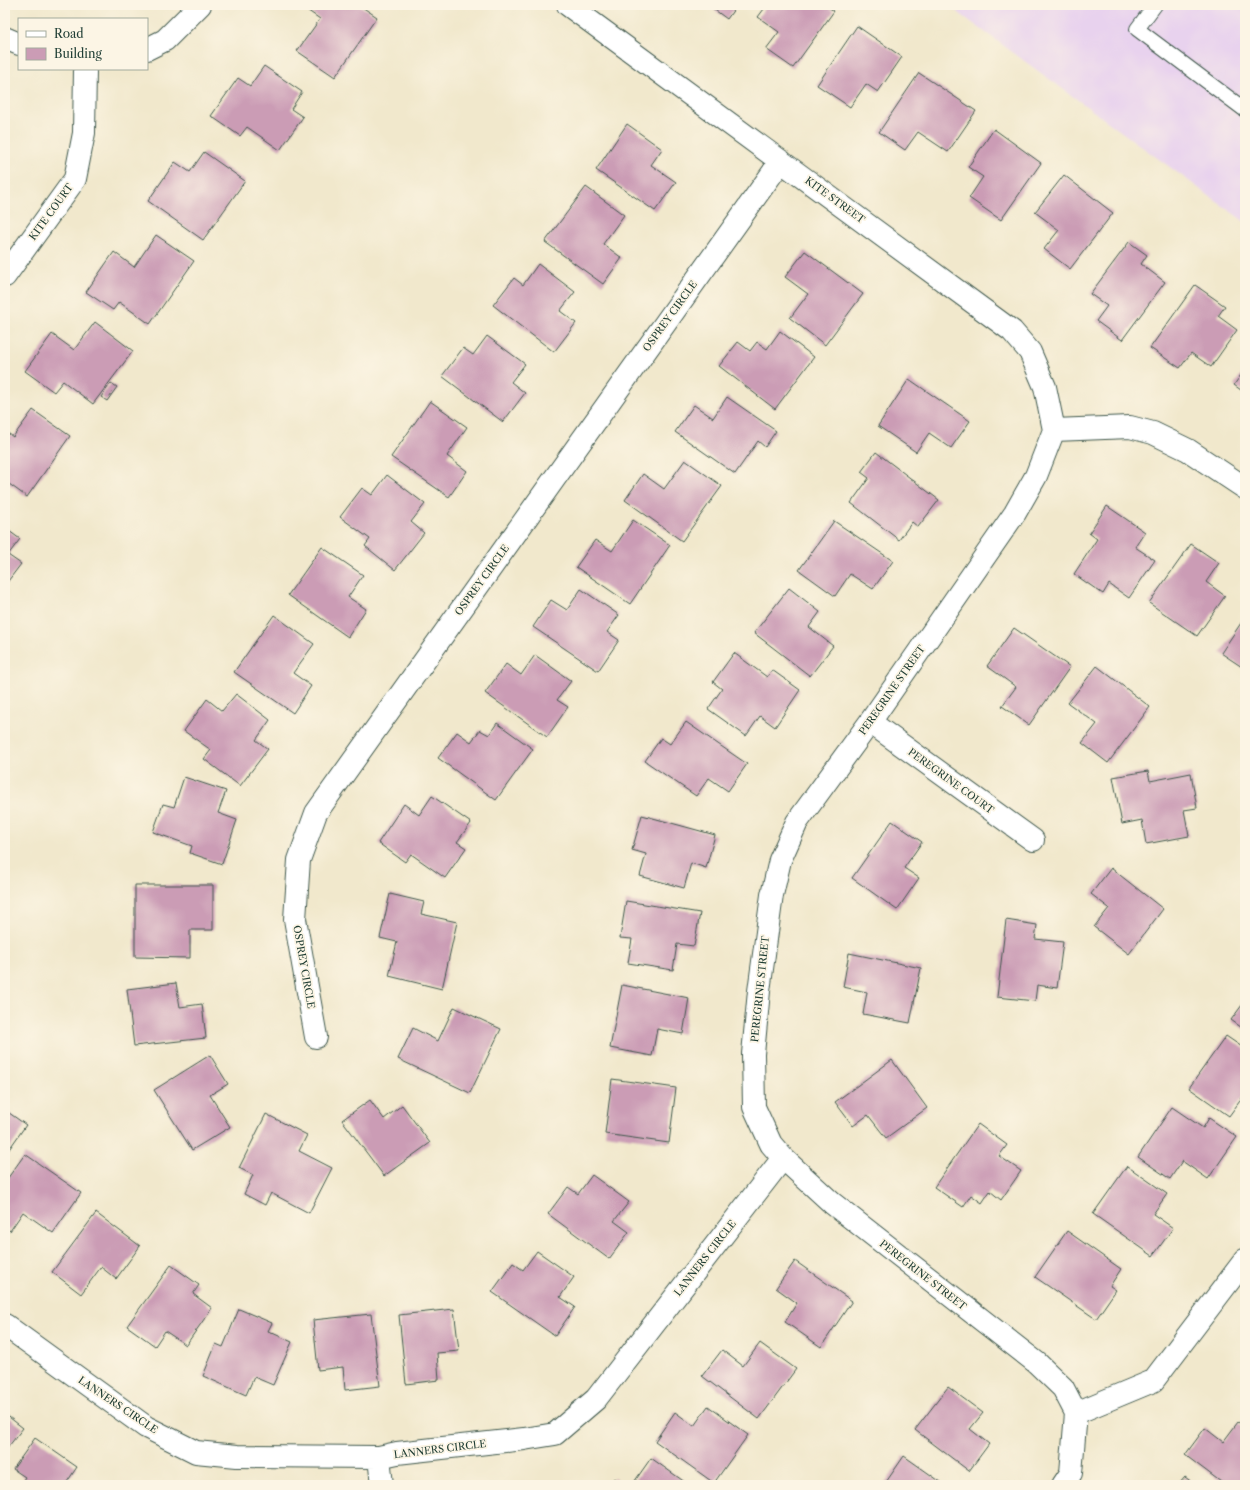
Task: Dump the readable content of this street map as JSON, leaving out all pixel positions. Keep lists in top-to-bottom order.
{
  "streets": {
    "street": [
      "KITE STREET",
      "KITE COURT",
      "OSPREY CIRCLE",
      "PEREGRINE STREET",
      "PEREGRINE COURT",
      "LANNERS CIRCLE"
    ]
  },
  "crossings": [
    ["KITE STREET", "OSPREY CIRCLE"],
    ["KITE STREET", "PEREGRINE STREET"],
    ["PEREGRINE STREET", "PEREGRINE COURT"],
    ["PEREGRINE STREET", "LANNERS CIRCLE"]
  ],
  "legend": ["Road", "Building"]
}
